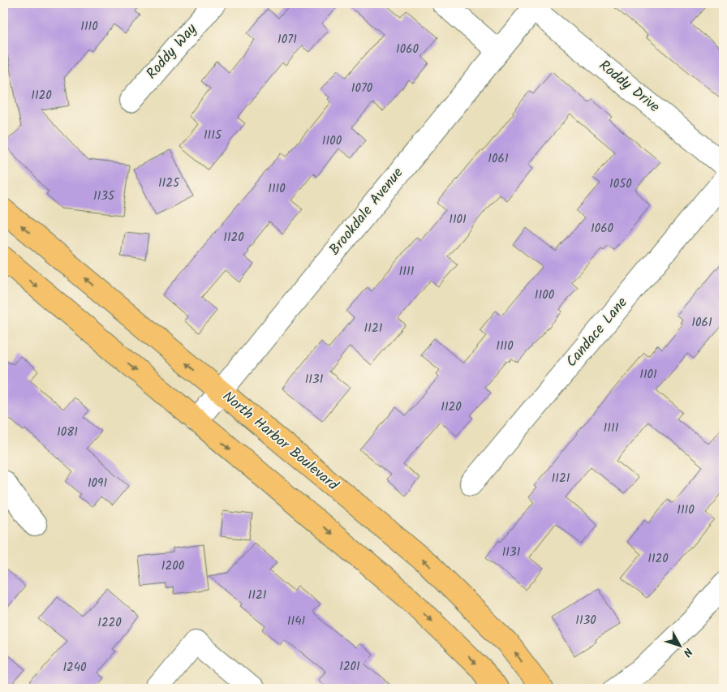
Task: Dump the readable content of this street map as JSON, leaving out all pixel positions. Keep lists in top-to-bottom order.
{
  "streets": {
    "main road": ["North Harbor Boulevard"],
    "street": [
      "Roddy Way",
      "Roddy Drive",
      "Brookdale Avenue",
      "Candace Lane"
    ]
  },
  "crossings": [
    ["Roddy Drive", "Brookdale Avenue"],
    ["Brookdale Avenue", "North Harbor Boulevard"]
  ],
  "house_numbers": [
    "1110",
    "1071",
    "1060",
    "1070",
    "1120",
    "1115",
    "1100",
    "1061",
    "1125",
    "1050",
    "1110",
    "1135",
    "1101",
    "1060",
    "1120",
    "1111",
    "1100",
    "1061",
    "1121",
    "1110",
    "1101",
    "1131",
    "1120",
    "1111",
    "1081",
    "1121",
    "1091",
    "1110",
    "1131",
    "1120",
    "1200",
    "1121",
    "1130",
    "1141",
    "1220",
    "1201",
    "1240"
  ],
  "north": "bottom right"
}
